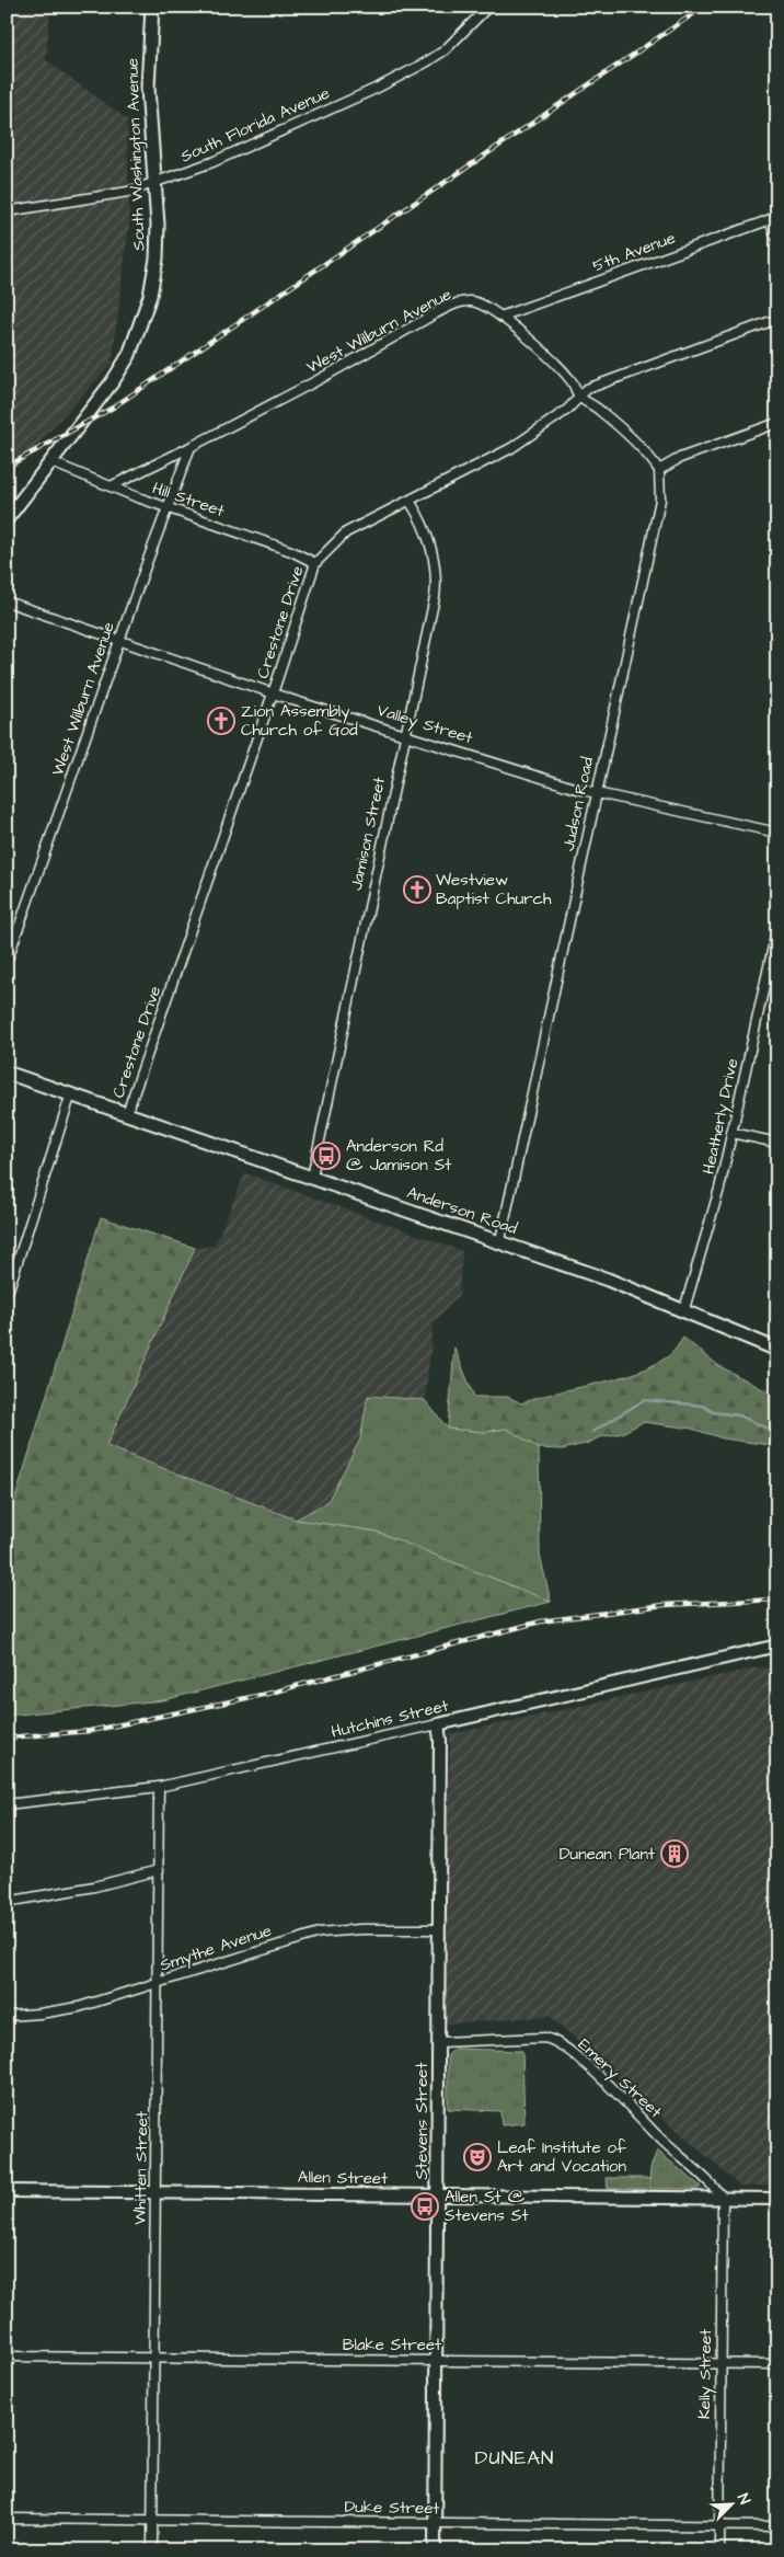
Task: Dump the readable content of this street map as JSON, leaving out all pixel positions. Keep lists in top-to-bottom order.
{
  "streets": {
    "main road": ["South Washington Avenue", "Anderson Road"],
    "street": [
      "South Florida Avenue",
      "5th Avenue",
      "West Wilburn Avenue",
      "Hill Street",
      "Crestone Drive",
      "Valley Street",
      "Judson Road",
      "Jamison Street",
      "Heatherly Drive",
      "Hutchins Street",
      "Smythe Avenue",
      "Emery Street",
      "Stevens Street",
      "Whitten Street",
      "Allen Street",
      "Blake Street",
      "Kelly Street",
      "Duke Street"
    ]
  },
  "crossings": [
    ["South Florida Avenue", "South Washington Avenue"],
    ["South Washington Avenue", "Hill Street"],
    ["5th Avenue", "West Wilburn Avenue"],
    ["West Wilburn Avenue", "Hill Street"],
    ["West Wilburn Avenue", "Crestone Drive"],
    ["West Wilburn Avenue", "Valley Street"],
    ["West Wilburn Avenue", "Judson Road"],
    ["Hill Street", "Crestone Drive"],
    ["Crestone Drive", "Valley Street"],
    ["Crestone Drive", "Jamison Street"],
    ["Crestone Drive", "Anderson Road"],
    ["Valley Street", "Judson Road"],
    ["Valley Street", "Jamison Street"],
    ["Judson Road", "Anderson Road"],
    ["Jamison Street", "Anderson Road"],
    ["Heatherly Drive", "Anderson Road"],
    ["Hutchins Street", "Stevens Street"],
    ["Hutchins Street", "Whitten Street"],
    ["Smythe Avenue", "Stevens Street"],
    ["Smythe Avenue", "Whitten Street"],
    ["Emery Street", "Stevens Street"],
    ["Emery Street", "Allen Street"],
    ["Emery Street", "Kelly Street"],
    ["Stevens Street", "Allen Street"],
    ["Stevens Street", "Blake Street"],
    ["Stevens Street", "Duke Street"],
    ["Whitten Street", "Allen Street"],
    ["Whitten Street", "Blake Street"],
    ["Whitten Street", "Duke Street"],
    ["Allen Street", "Kelly Street"],
    ["Blake Street", "Kelly Street"],
    ["Kelly Street", "Duke Street"]
  ],
  "districts": ["DUNEAN"],
  "places": {
    "church": ["Zion Assembly Church of God", "Westview Baptist Church"],
    "bus stop": ["Anderson Rd @ Jamison St", "Allen St @ Stevens St"],
    "building": ["Dunean Plant"],
    "theatre": ["Leaf Institute of Art and Vocation"]
  },
  "north": "top right"
}
